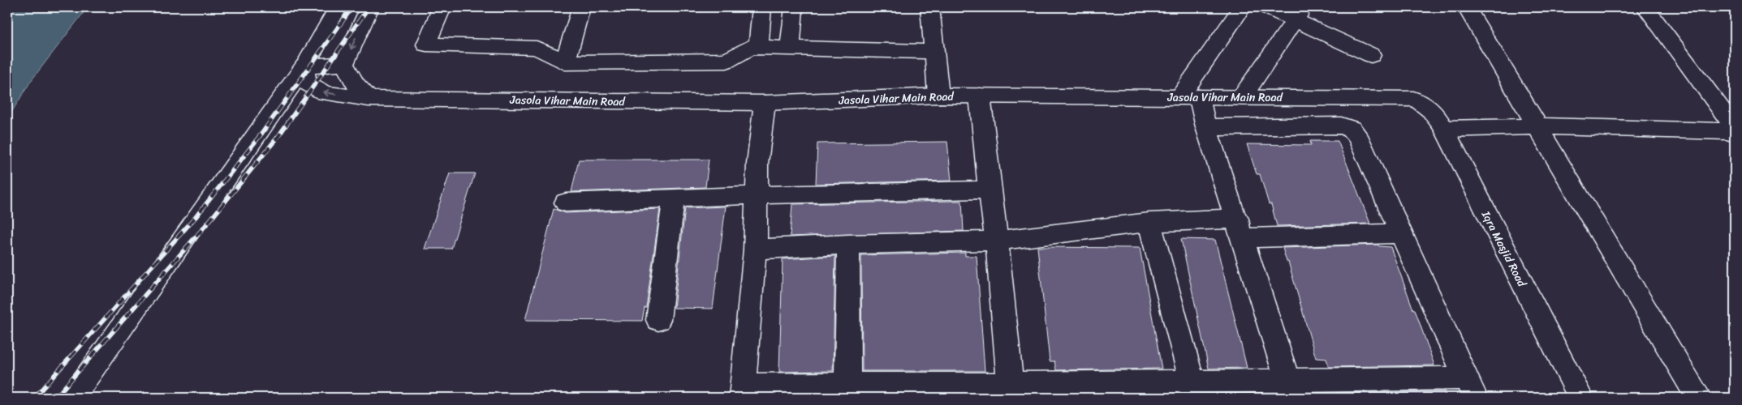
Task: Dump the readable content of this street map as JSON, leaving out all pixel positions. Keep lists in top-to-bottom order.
{
  "streets": {
    "street": ["Jasola Vihar Main Road", "Iqra Masjid Road"]
  },
  "crossings": [
    ["Jasola Vihar Main Road", "Iqra Masjid Road"]
  ]
}
